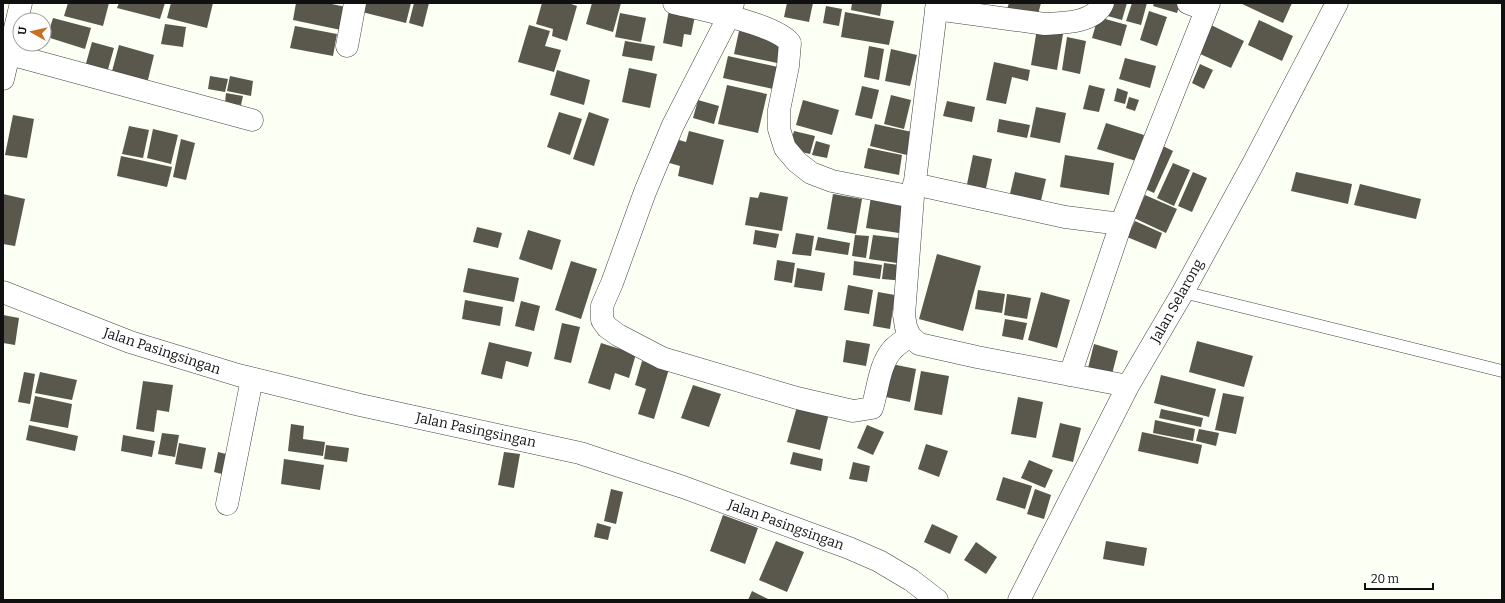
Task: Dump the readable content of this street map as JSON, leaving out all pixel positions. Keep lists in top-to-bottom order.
{
  "streets": {
    "street": ["Jalan Selarong", "Jalan Pasingsingan"]
  },
  "scale_bar": "20 m",
  "north": "left"
}
